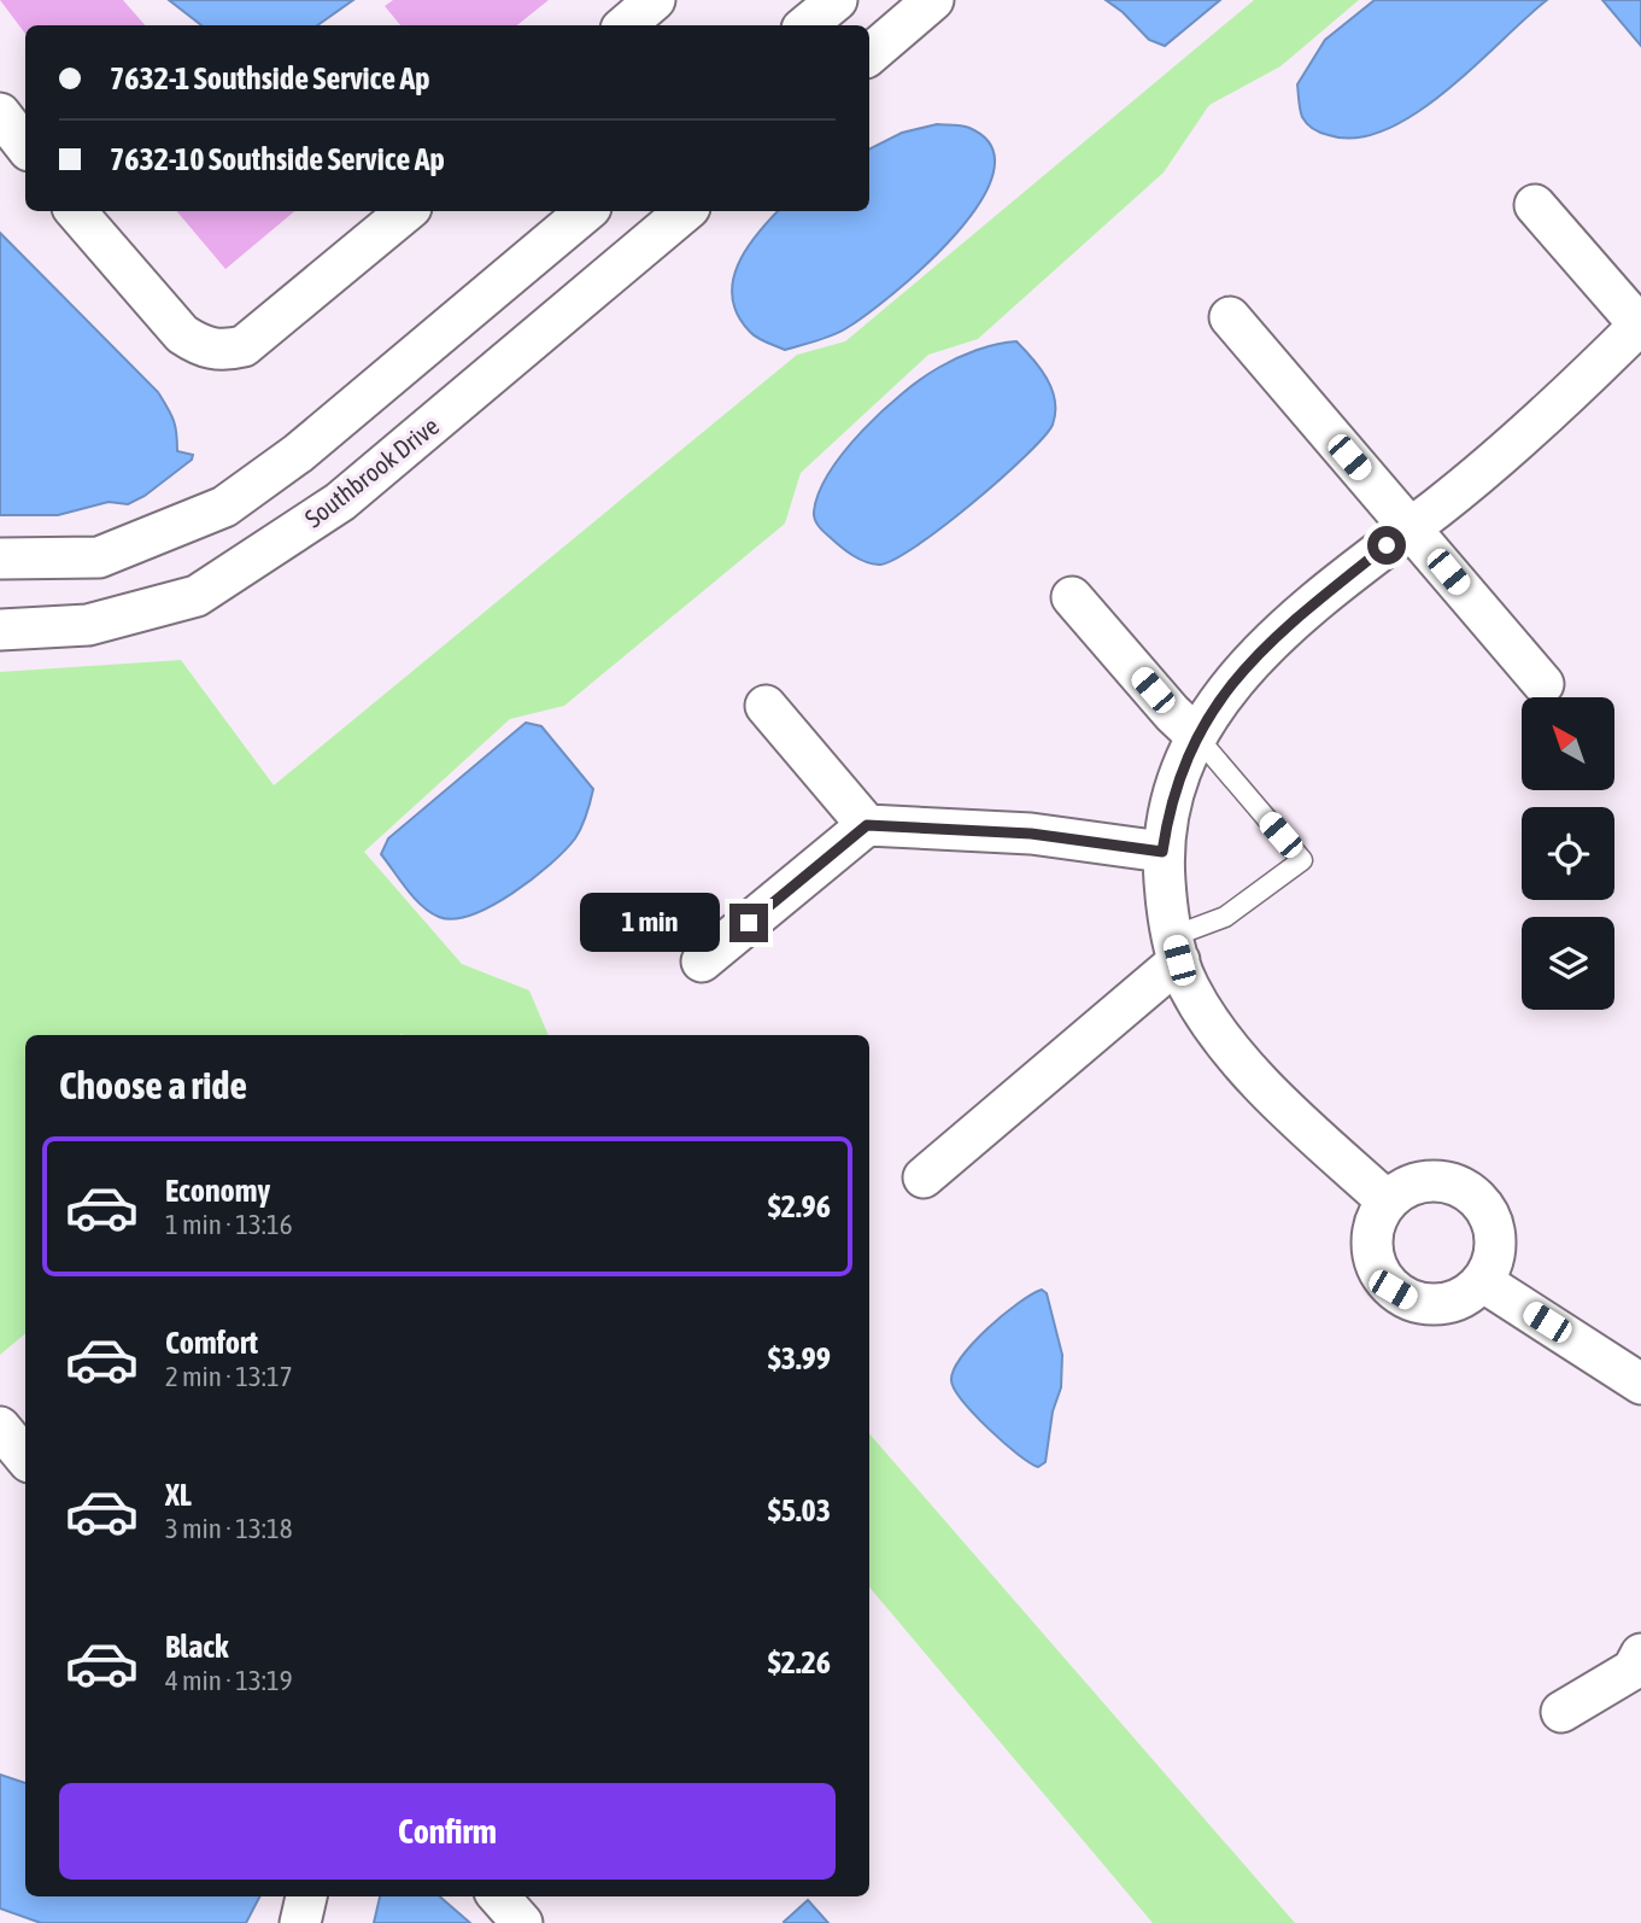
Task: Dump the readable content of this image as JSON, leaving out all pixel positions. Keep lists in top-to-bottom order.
{
  "streets": {
    "street": ["Southbrook Drive"]
  },
  "north": "top left",
  "page": {
    "banner": ["7632-1 Southside Service Ap", "7632-10 Southside Service Ap"],
    "bubble": "1 min",
    "heading": "Choose a ride",
    "list": [
      {
        "name": "Economy",
        "note": "1 min · 13:16",
        "value": "$2.96"
      },
      {
        "name": "Comfort",
        "note": "2 min · 13:17",
        "value": "$3.99"
      },
      {
        "name": "XL",
        "note": "3 min · 13:18",
        "value": "$5.03"
      },
      {
        "name": "Black",
        "note": "4 min · 13:19",
        "value": "$2.26"
      }
    ],
    "buttons": "Confirm"
  }
}
